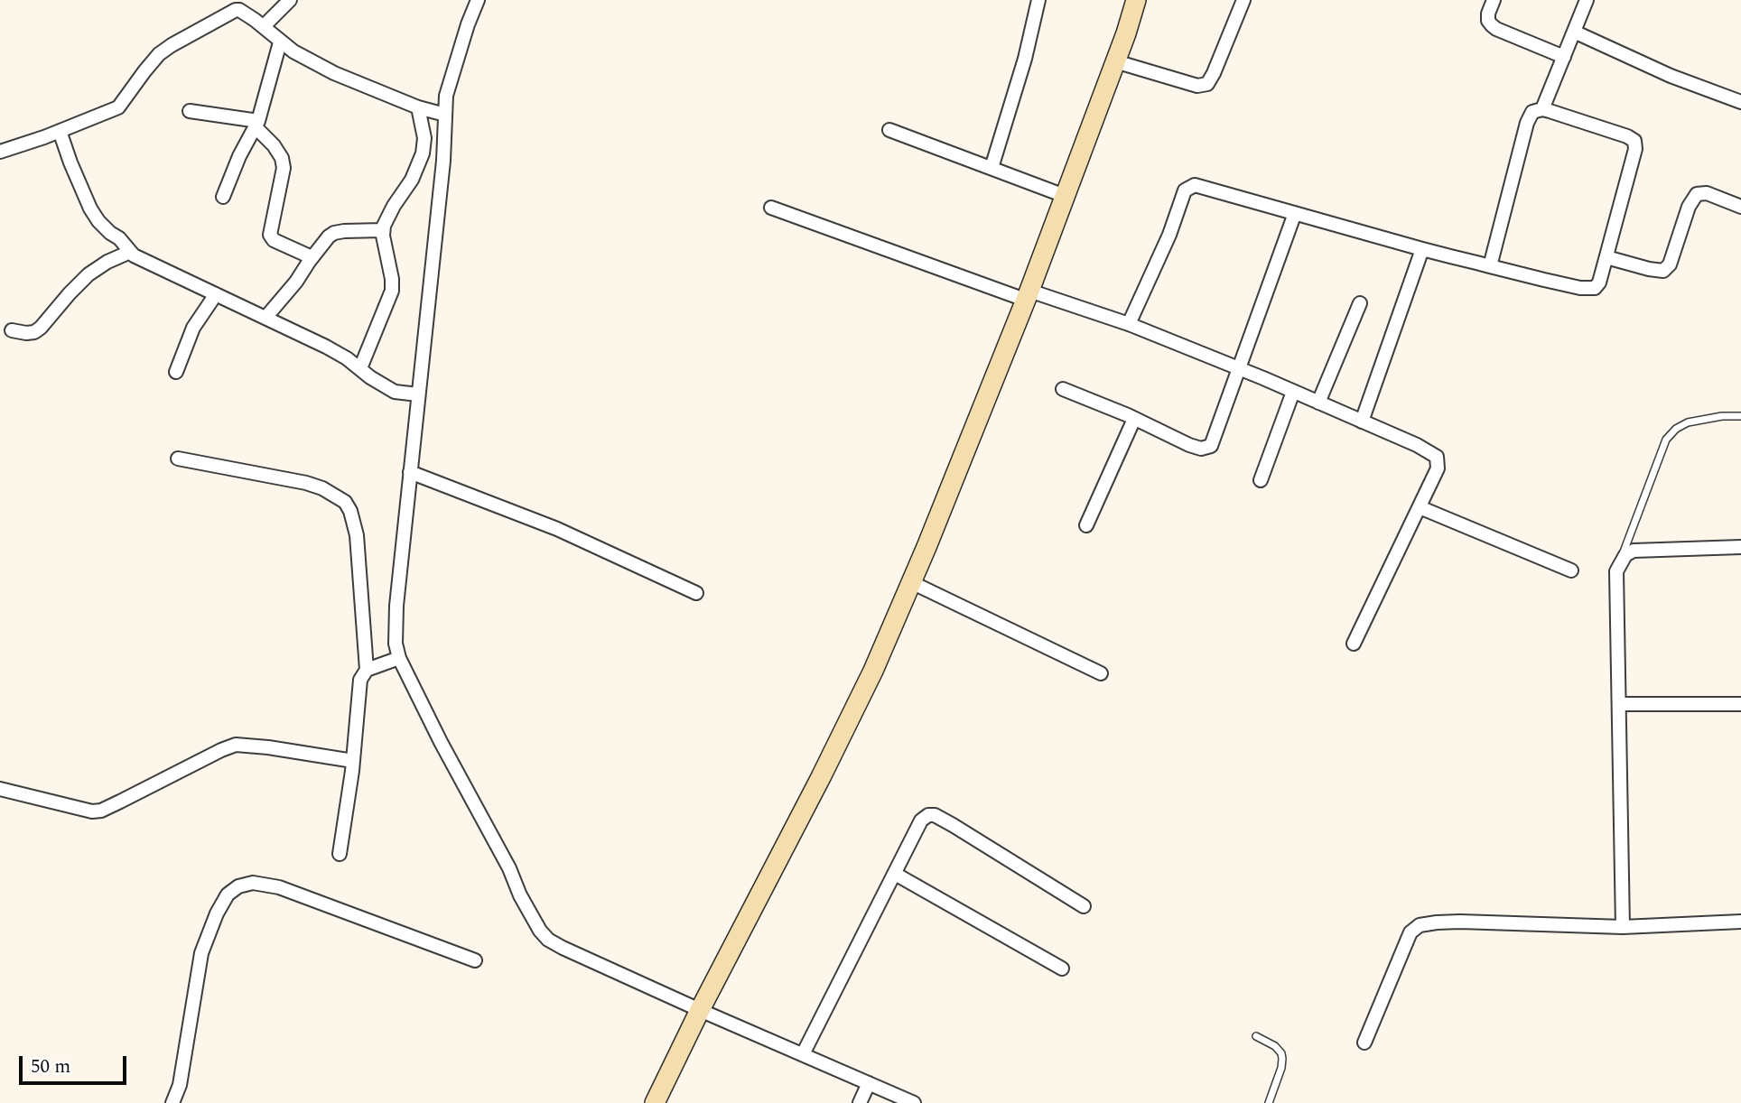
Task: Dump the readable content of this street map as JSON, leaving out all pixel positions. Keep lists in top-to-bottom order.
{
  "scale_bar": "50 m"
}
